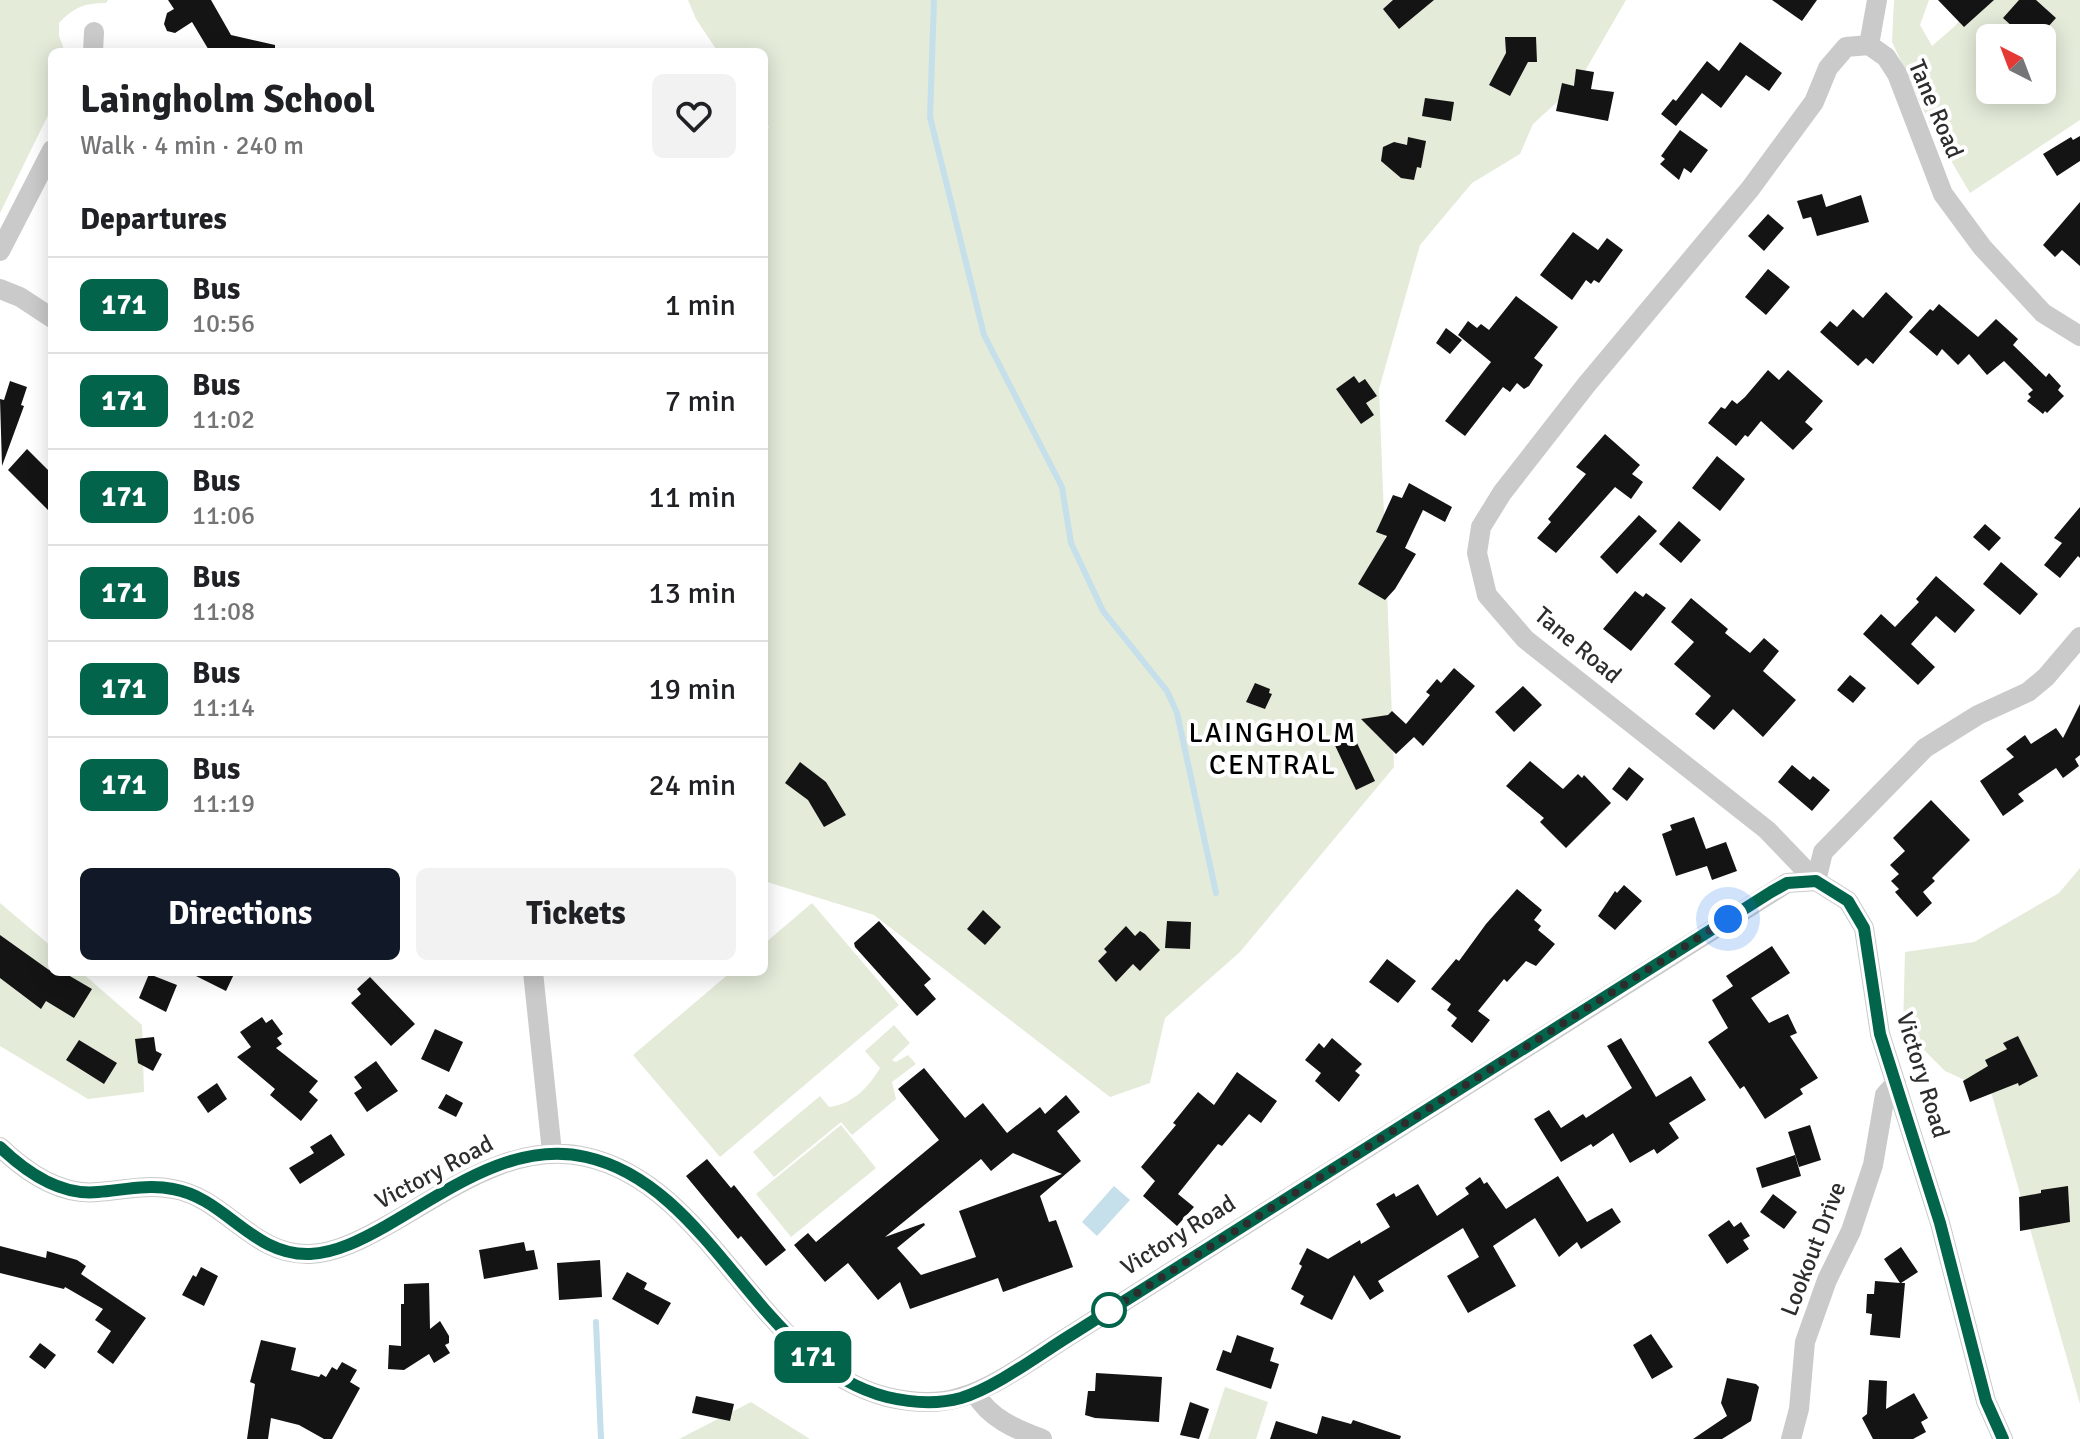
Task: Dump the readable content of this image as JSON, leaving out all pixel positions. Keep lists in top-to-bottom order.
{
  "streets": {
    "street": ["Tane Road", "Victory Road", "Lookout Drive"]
  },
  "crossings": [
    ["Tane Road", "Victory Road"],
    ["Victory Road", "Lookout Drive"]
  ],
  "districts": ["LAINGHOLM CENTRAL"],
  "lines": ["bus line 171"],
  "north": "top left",
  "page": {
    "on_map": "171",
    "heading": [
      ["Laingholm School", "Walk · 4 min · 240 m"],
      "Departures"
    ],
    "list": [
      {
        "mark": "171",
        "name": "Bus",
        "note": "10:56",
        "value": "1 min"
      },
      {
        "mark": "171",
        "name": "Bus",
        "note": "11:02",
        "value": "7 min"
      },
      {
        "mark": "171",
        "name": "Bus",
        "note": "11:06",
        "value": "11 min"
      },
      {
        "mark": "171",
        "name": "Bus",
        "note": "11:08",
        "value": "13 min"
      },
      {
        "mark": "171",
        "name": "Bus",
        "note": "11:14",
        "value": "19 min"
      },
      {
        "mark": "171",
        "name": "Bus",
        "note": "11:19",
        "value": "24 min"
      }
    ],
    "buttons": ["Directions", "Tickets"]
  }
}
